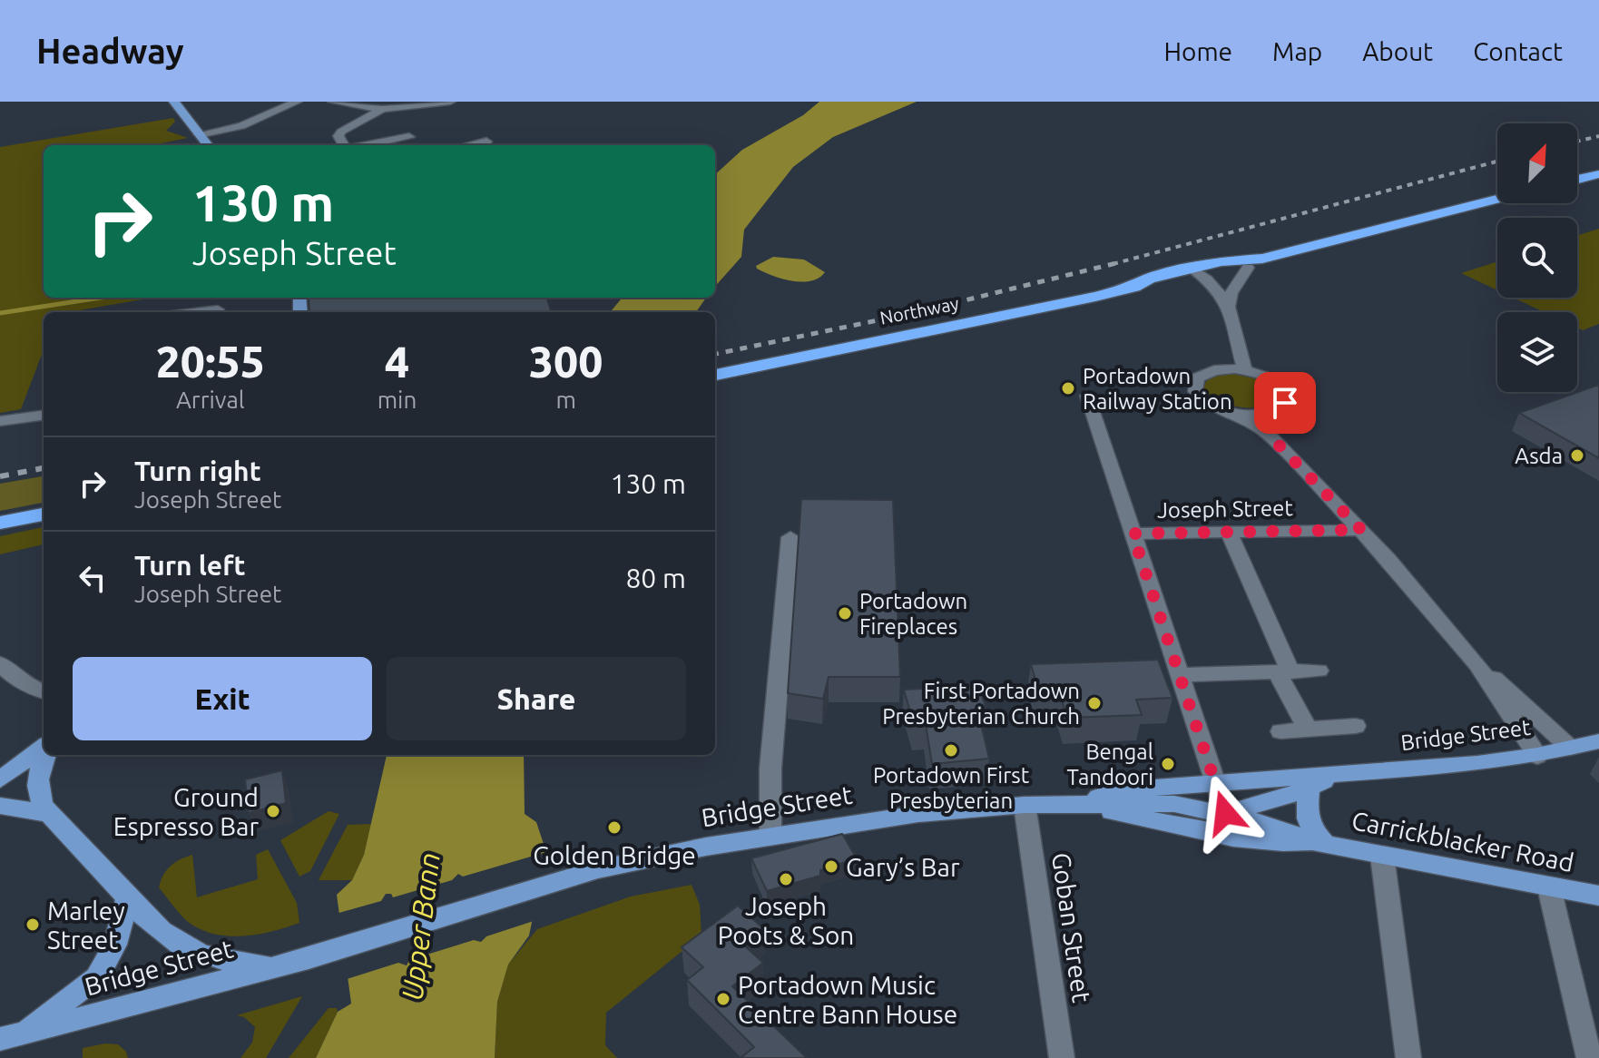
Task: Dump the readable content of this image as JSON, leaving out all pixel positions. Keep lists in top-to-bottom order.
{
  "streets": {
    "highway": ["Northway"],
    "main road": ["Bridge Street", "Carrickblacker Road"],
    "street": ["Joseph Street", "Goban Street"]
  },
  "crossings": [
    ["Joseph Street", "Bridge Street"],
    ["Bridge Street", "Carrickblacker Road"],
    ["Bridge Street", "Goban Street"]
  ],
  "water": ["Upper Bann"],
  "places": [
    "Portadown Railway Station",
    "Asda",
    "Portadown Fireplaces",
    "First Portadown Presbyterian Church",
    "Portadown First Presbyterian",
    "Bengal Tandoori",
    "Ground Espresso Bar",
    "Golden Bridge",
    "Gary’s Bar",
    "Joseph Poots & Son",
    "Marley Street",
    "Portadown Music Centre Bann House"
  ],
  "north": "top right",
  "page": {
    "header": "Headway",
    "nav": [
      "Home",
      "Map",
      "About",
      "Contact"
    ],
    "turn": ["130 m", "Joseph Street"],
    "eta": [
      "20:55",
      "Arrival",
      "4",
      "min",
      "300",
      "m"
    ],
    "list": [
      {
        "name": "Turn right",
        "note": "Joseph Street",
        "value": "130 m"
      },
      {
        "name": "Turn left",
        "note": "Joseph Street",
        "value": "80 m"
      }
    ],
    "buttons": ["Exit", "Share"]
  }
}
